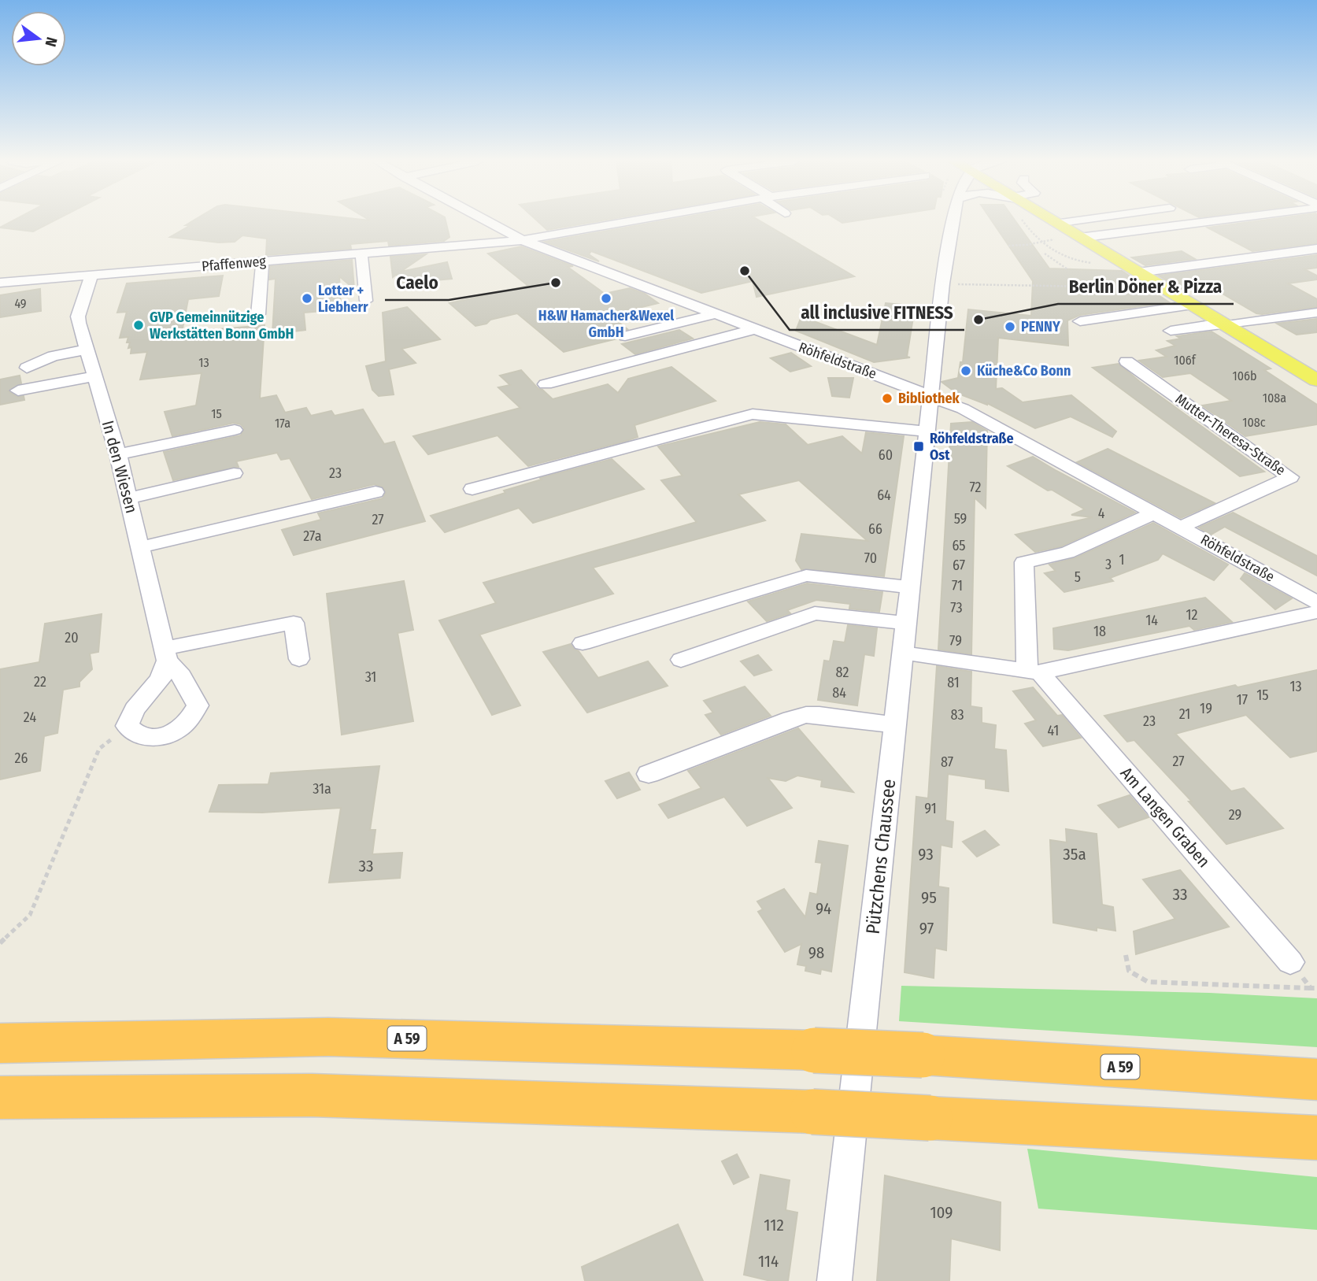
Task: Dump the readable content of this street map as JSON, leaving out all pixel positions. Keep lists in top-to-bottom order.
{
  "streets": {
    "highway": ["A 59"],
    "street": [
      "Pfaffenweg",
      "Röhfeldstraße",
      "Mutter-Theresa-Straße",
      "In den Wiesen",
      "Am Langen Graben",
      "Pützchens Chaussee"
    ]
  },
  "crossings": [
    ["Pfaffenweg", "Röhfeldstraße"],
    ["Pfaffenweg", "In den Wiesen"],
    ["Röhfeldstraße", "Mutter-Theresa-Straße"],
    ["Röhfeldstraße", "Pützchens Chaussee"]
  ],
  "places": {
    "other": [
      "all inclusive FITNESS",
      "Caelo",
      "Lotter + Liebherr",
      "H&W Hamacher&Wexel GmbH",
      "Berlin Döner & Pizza",
      "GVP Gemeinnützige Werkstätten Bonn GmbH",
      "PENNY",
      "Küche&Co Bonn",
      "Bibliothek"
    ],
    "transit": ["Röhfeldstraße Ost"]
  },
  "house_numbers": [
    "49",
    "106f",
    "13",
    "106b",
    "108a",
    "15",
    "108c",
    "17a",
    "60",
    "23",
    "72",
    "64",
    "4",
    "59",
    "27",
    "66",
    "27a",
    "65",
    "70",
    "1",
    "3",
    "67",
    "5",
    "71",
    "73",
    "12",
    "14",
    "18",
    "20",
    "79",
    "82",
    "31",
    "22",
    "81",
    "13",
    "84",
    "15",
    "17",
    "19",
    "21",
    "83",
    "24",
    "23",
    "41",
    "26",
    "27",
    "87",
    "31a",
    "91",
    "29",
    "93",
    "35a",
    "33",
    "33",
    "95",
    "94",
    "97",
    "98",
    "109",
    "112",
    "114"
  ],
  "north": "right"
}
